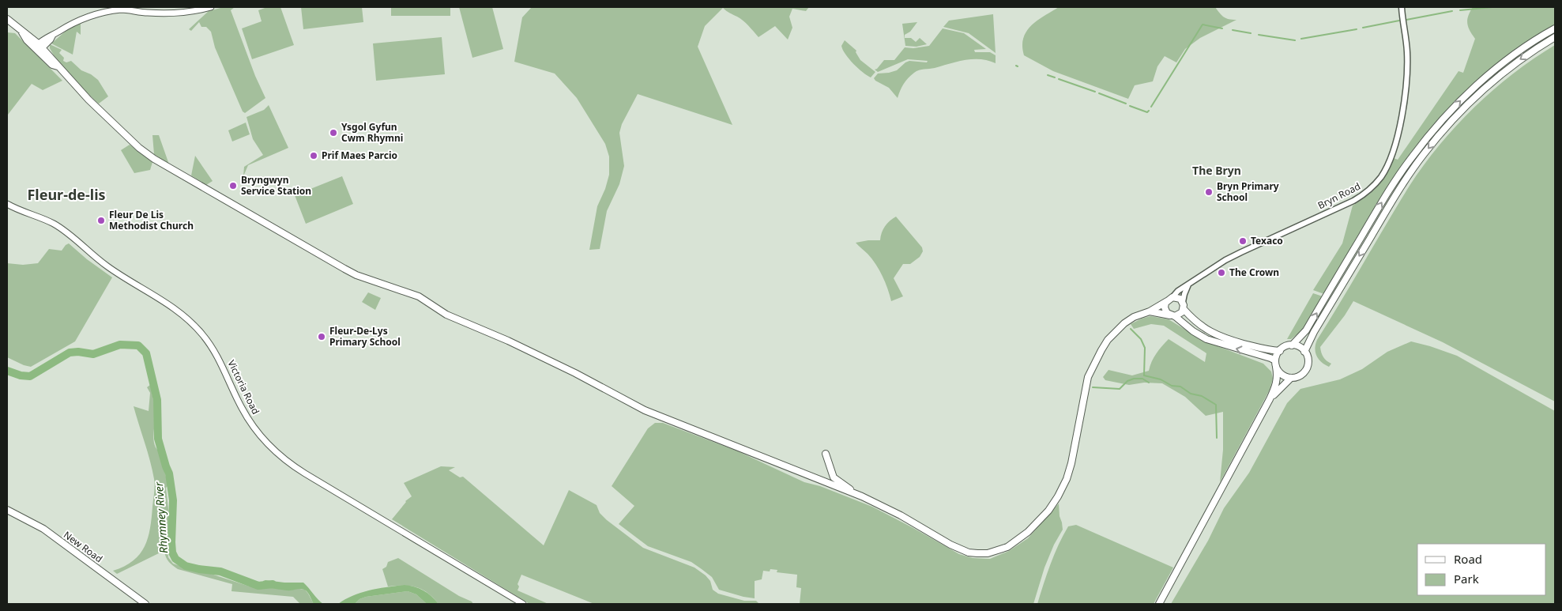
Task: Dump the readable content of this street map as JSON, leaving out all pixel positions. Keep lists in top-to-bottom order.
{
  "streets": {
    "main road": ["Victoria Road", "New Road"],
    "street": ["Bryn Road"]
  },
  "districts": ["The Bryn", "Fleur-de-lis"],
  "water": ["Rhymney River"],
  "places": [
    "Ysgol Gyfun Cwm Rhymni",
    "Prif Maes Parcio",
    "Bryngwyn Service Station",
    "Bryn Primary School",
    "Fleur De Lis Methodist Church",
    "Texaco",
    "The Crown",
    "Fleur-De-Lys Primary School"
  ],
  "legend": ["Road", "Park"]
}
